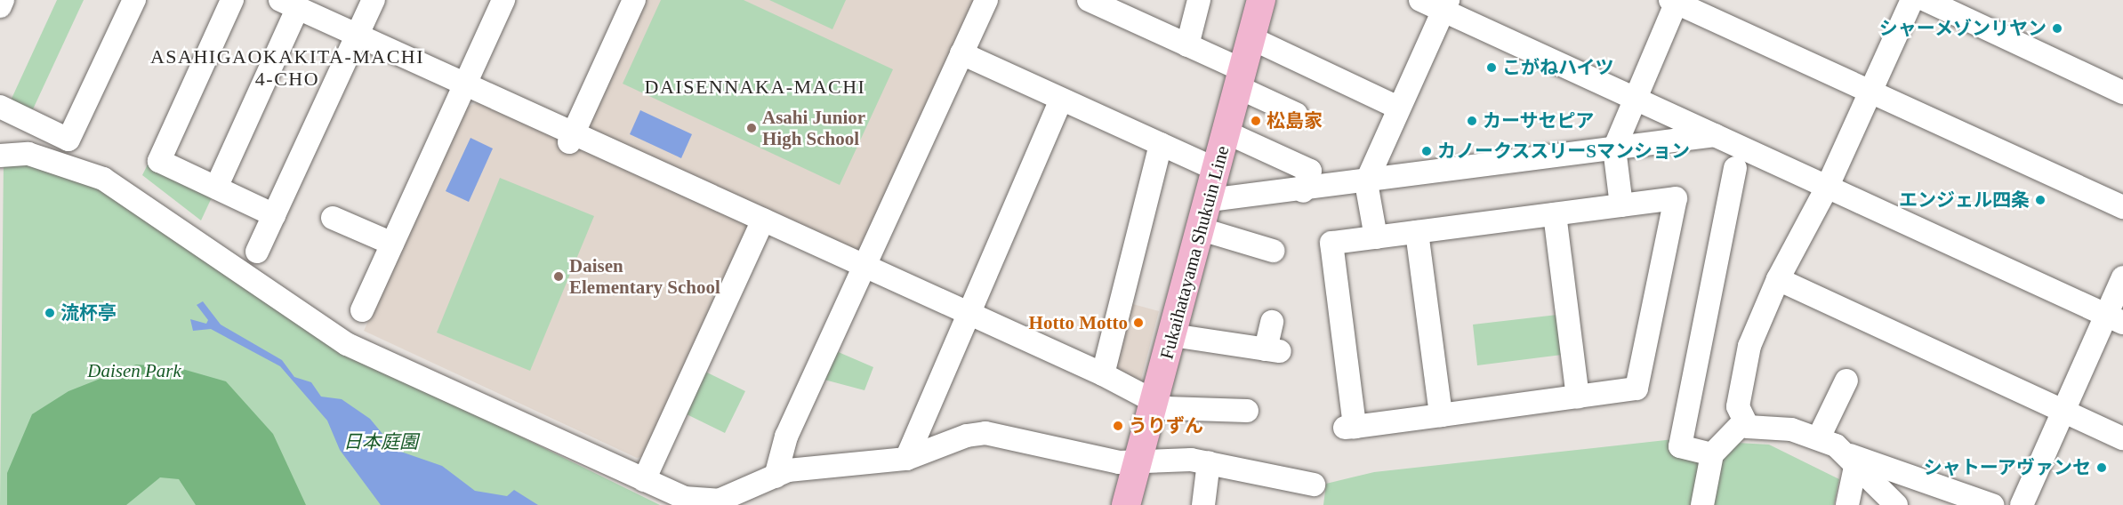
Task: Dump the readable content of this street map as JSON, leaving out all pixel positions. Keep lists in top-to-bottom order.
{
  "streets": {
    "main road": ["Fukaihatayama Shukuin Line"]
  },
  "districts": ["ASAHIGAOKAKITA-MACHI 4-CHO", "DAISENNAKA-MACHI"],
  "parks": ["Daisen Park", "日本庭園"],
  "places": [
    "シャーメゾンリヤン",
    "こがねハイツ",
    "松島家",
    "カーサセピア",
    "Asahi Junior High School",
    "カノークススリーSマンション",
    "エンジェル四条",
    "Daisen Elementary School",
    "流杯亭",
    "Hotto Motto",
    "うりずん",
    "シャトーアヴァンセ"
  ]
}
